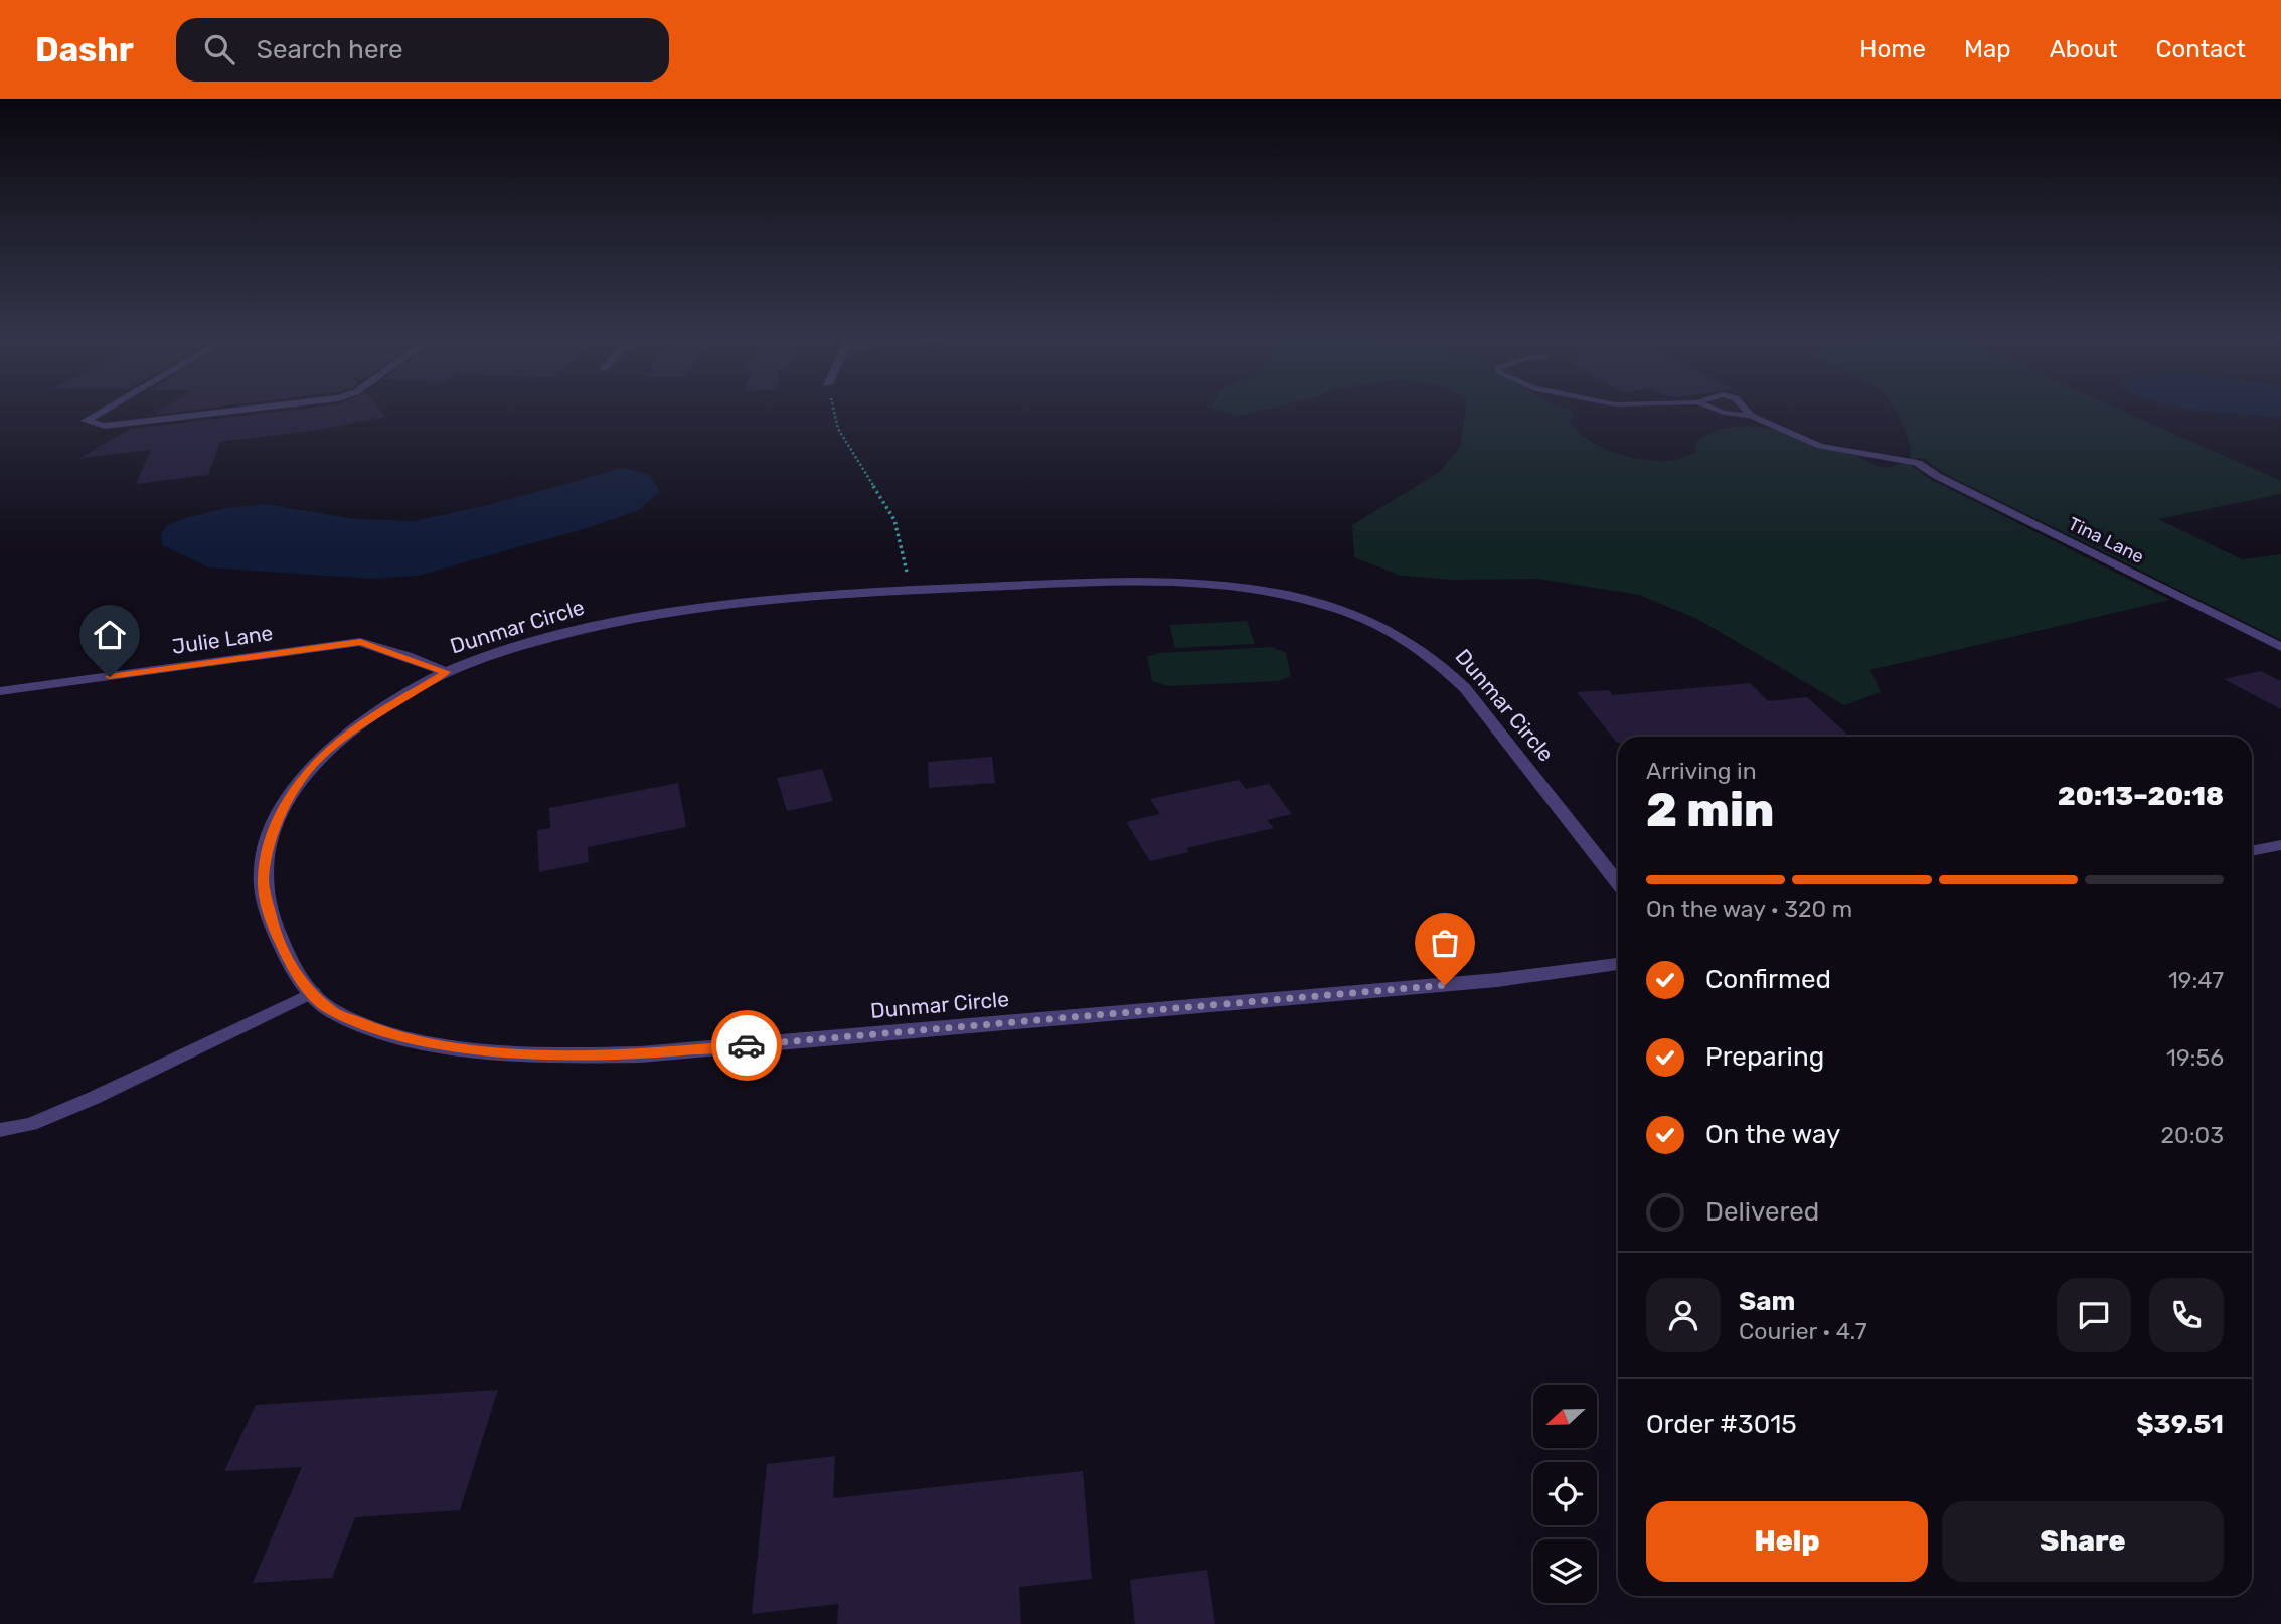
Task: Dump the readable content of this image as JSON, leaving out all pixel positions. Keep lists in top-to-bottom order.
{
  "streets": {
    "street": ["Tina Lane", "Dunmar Circle", "Julie Lane"]
  },
  "crossings": [
    ["Dunmar Circle", "Julie Lane"]
  ],
  "north": "left",
  "page": {
    "header": "Dashr",
    "search": "Search here",
    "nav": [
      "Home",
      "Map",
      "About",
      "Contact"
    ],
    "heading": ["2 min", "Arriving in", "20:13–20:18"],
    "panel": [
      "Sam",
      "Courier · 4.7",
      "Order #3015",
      "$39.51"
    ],
    "bar": "On the way · 320 m",
    "list": [
      ["Confirmed", "19:47"],
      ["Preparing", "19:56"],
      ["On the way", "20:03"],
      "Delivered"
    ],
    "buttons": ["Help", "Share"]
  }
}
